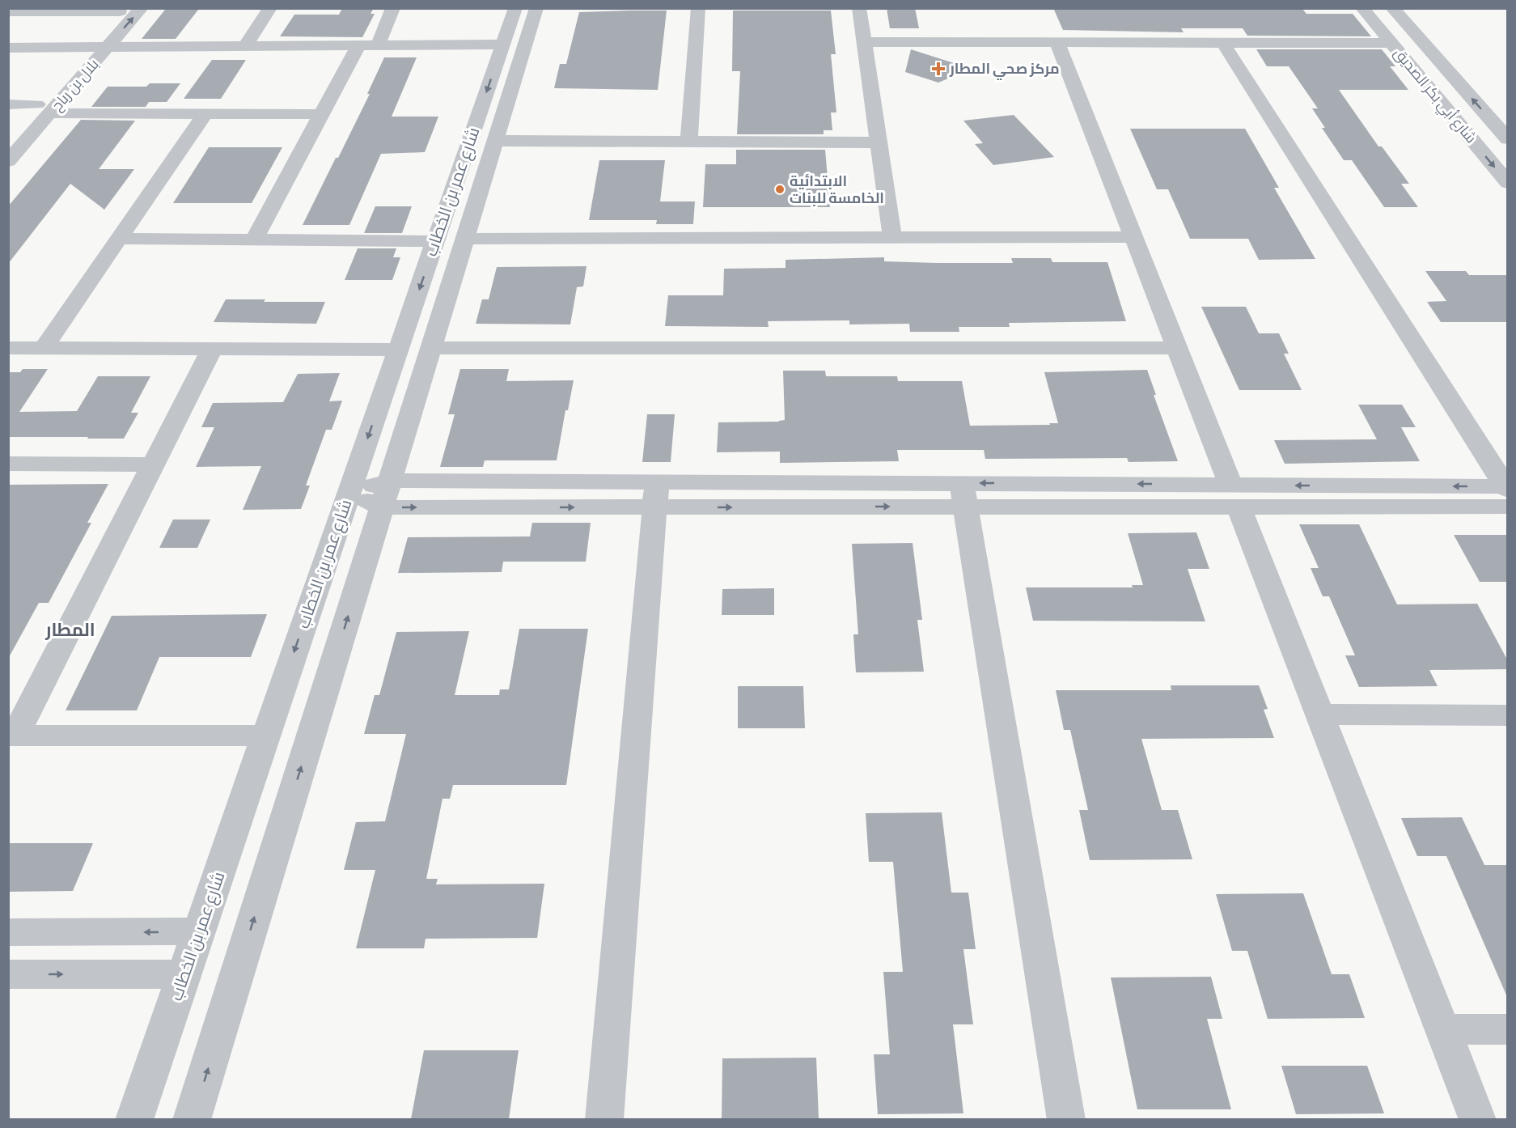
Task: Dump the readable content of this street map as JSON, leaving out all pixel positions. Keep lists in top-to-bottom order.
{
  "streets": {
    "street": ["بلال بن رباح", "شارع أبي بكر الصديق", "شارع عمر بن الخطاب"]
  },
  "districts": ["المطار"],
  "places": {
    "health": ["مركز صحي المطار"],
    "other": ["الابتدائية الخامسة للبنات"]
  }
}
